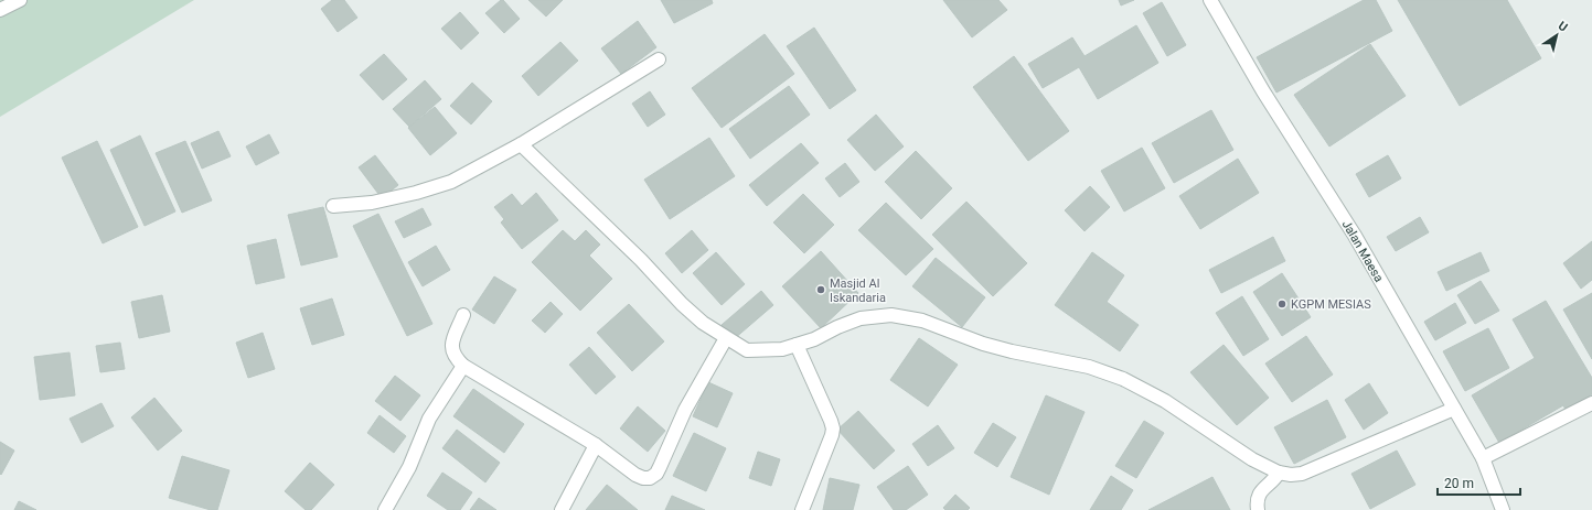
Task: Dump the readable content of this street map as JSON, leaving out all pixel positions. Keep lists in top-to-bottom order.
{
  "streets": {
    "street": ["Jalan Maesa"]
  },
  "places": ["Masjid Al Iskandaria", "KGPM MESIAS"],
  "scale_bar": "20 m",
  "north": "top right"
}
